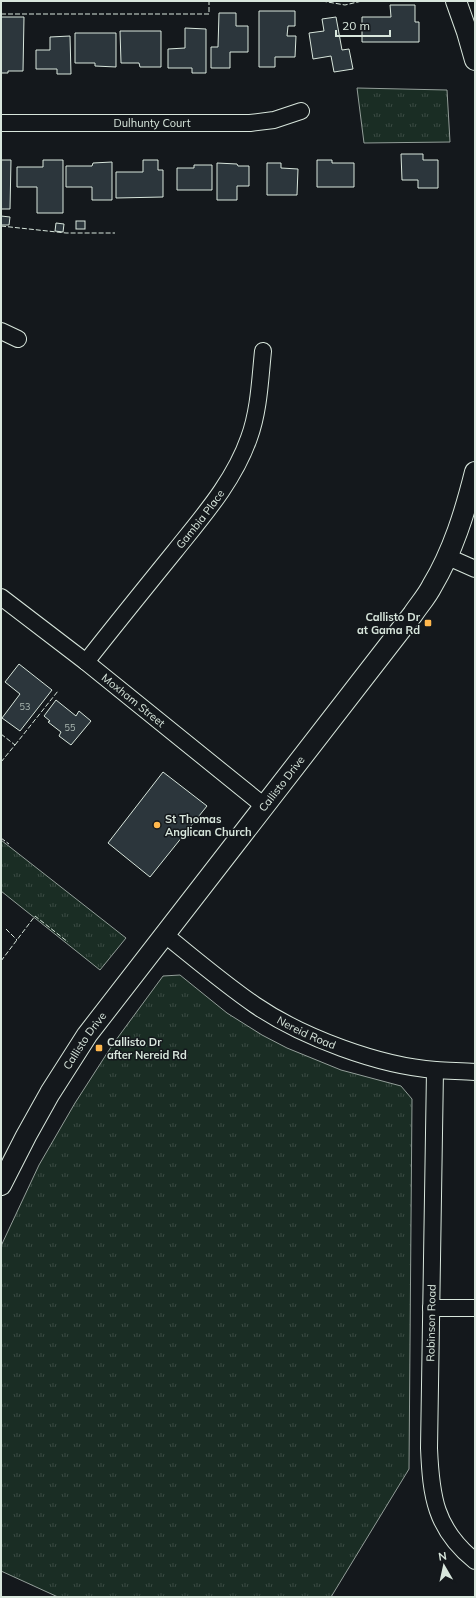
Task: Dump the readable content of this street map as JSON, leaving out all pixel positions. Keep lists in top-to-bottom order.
{
  "streets": {
    "street": [
      "Dulhunty Court",
      "Gambia Place",
      "Moxham Street",
      "Callisto Drive",
      "Nereid Road",
      "Robinson Road"
    ]
  },
  "crossings": [
    ["Gambia Place", "Moxham Street"],
    ["Moxham Street", "Callisto Drive"],
    ["Callisto Drive", "Nereid Road"],
    ["Nereid Road", "Robinson Road"]
  ],
  "places": {
    "transit": ["Callisto Dr at Gama Rd", "Callisto Dr after Nereid Rd"],
    "other": ["St Thomas Anglican Church"]
  },
  "house_numbers": ["53", "55"],
  "scale_bar": "20 m",
  "north": "top"
}
